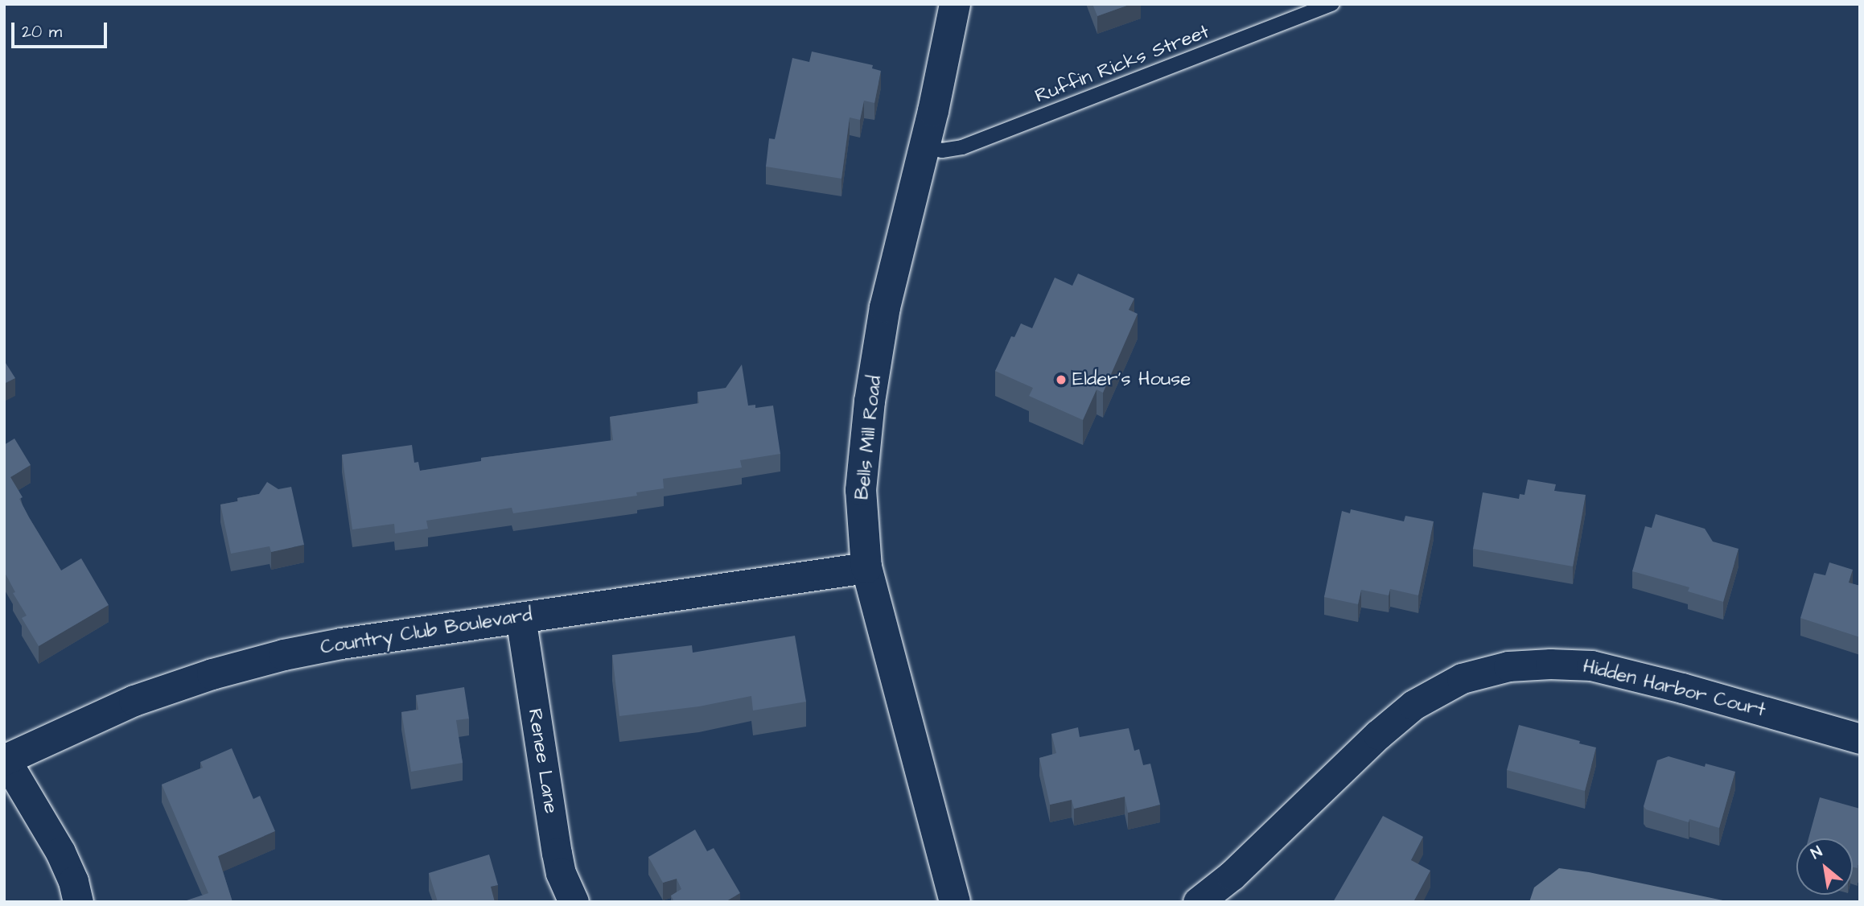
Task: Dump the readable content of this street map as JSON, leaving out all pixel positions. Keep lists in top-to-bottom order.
{
  "streets": {
    "street": [
      "Bells Mill Road",
      "Country Club Boulevard",
      "Hidden Harbor Court",
      "Renee Lane"
    ],
    "lane": ["Ruffin Ricks Street"]
  },
  "crossings": [
    ["Ruffin Ricks Street", "Bells Mill Road"],
    ["Bells Mill Road", "Country Club Boulevard"],
    ["Country Club Boulevard", "Renee Lane"]
  ],
  "places": ["Elder's House"],
  "scale_bar": "20 m",
  "north": "top left"
}
